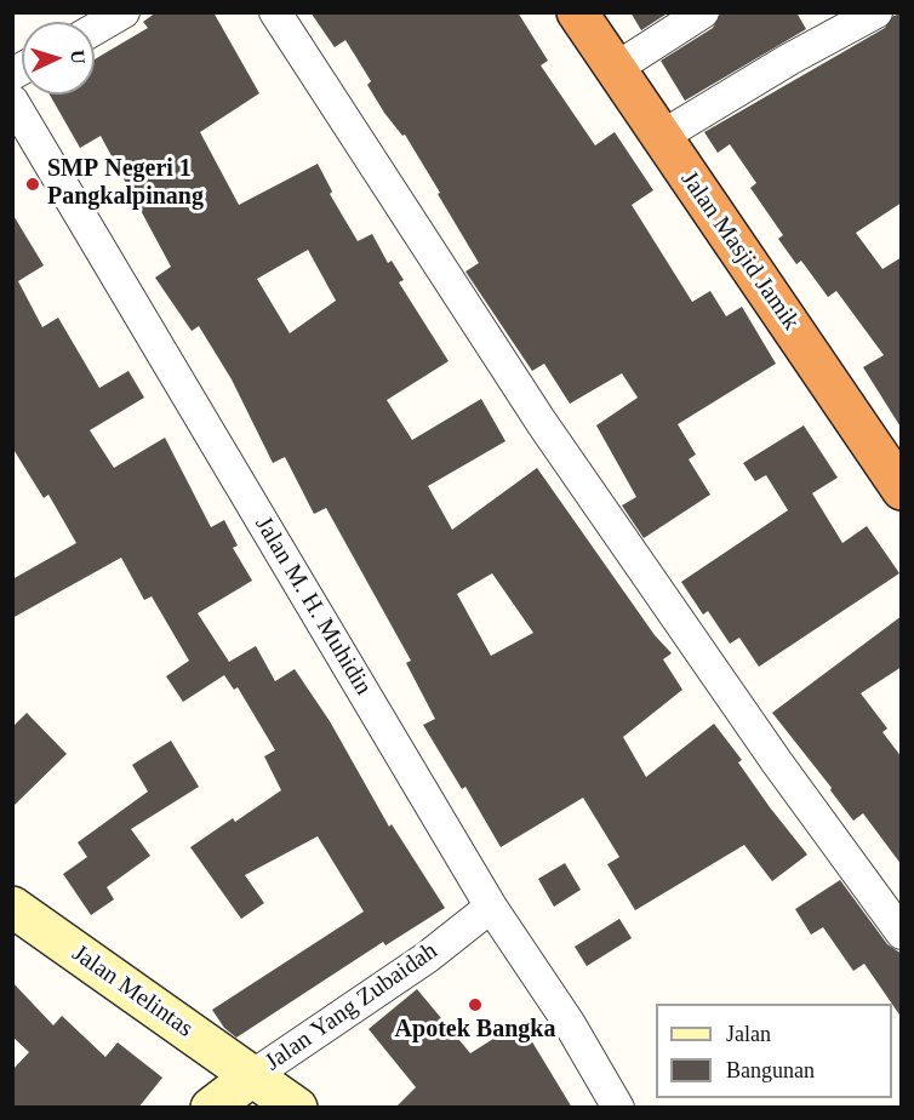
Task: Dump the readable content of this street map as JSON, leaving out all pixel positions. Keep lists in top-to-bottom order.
{
  "streets": {
    "highway": ["Jalan Masjid Jamik"],
    "main road": ["Jalan Melintas", "Jalan Yang Zubaidah"],
    "street": ["Jalan M. H. Muhidin"]
  },
  "crossings": [
    ["Jalan M. H. Muhidin", "Jalan Yang Zubaidah"],
    ["Jalan Melintas", "Jalan Yang Zubaidah"]
  ],
  "places": ["SMP Negeri 1 Pangkalpinang", "Apotek Bangka"],
  "legend": ["Jalan", "Bangunan"],
  "north": "right"
}
